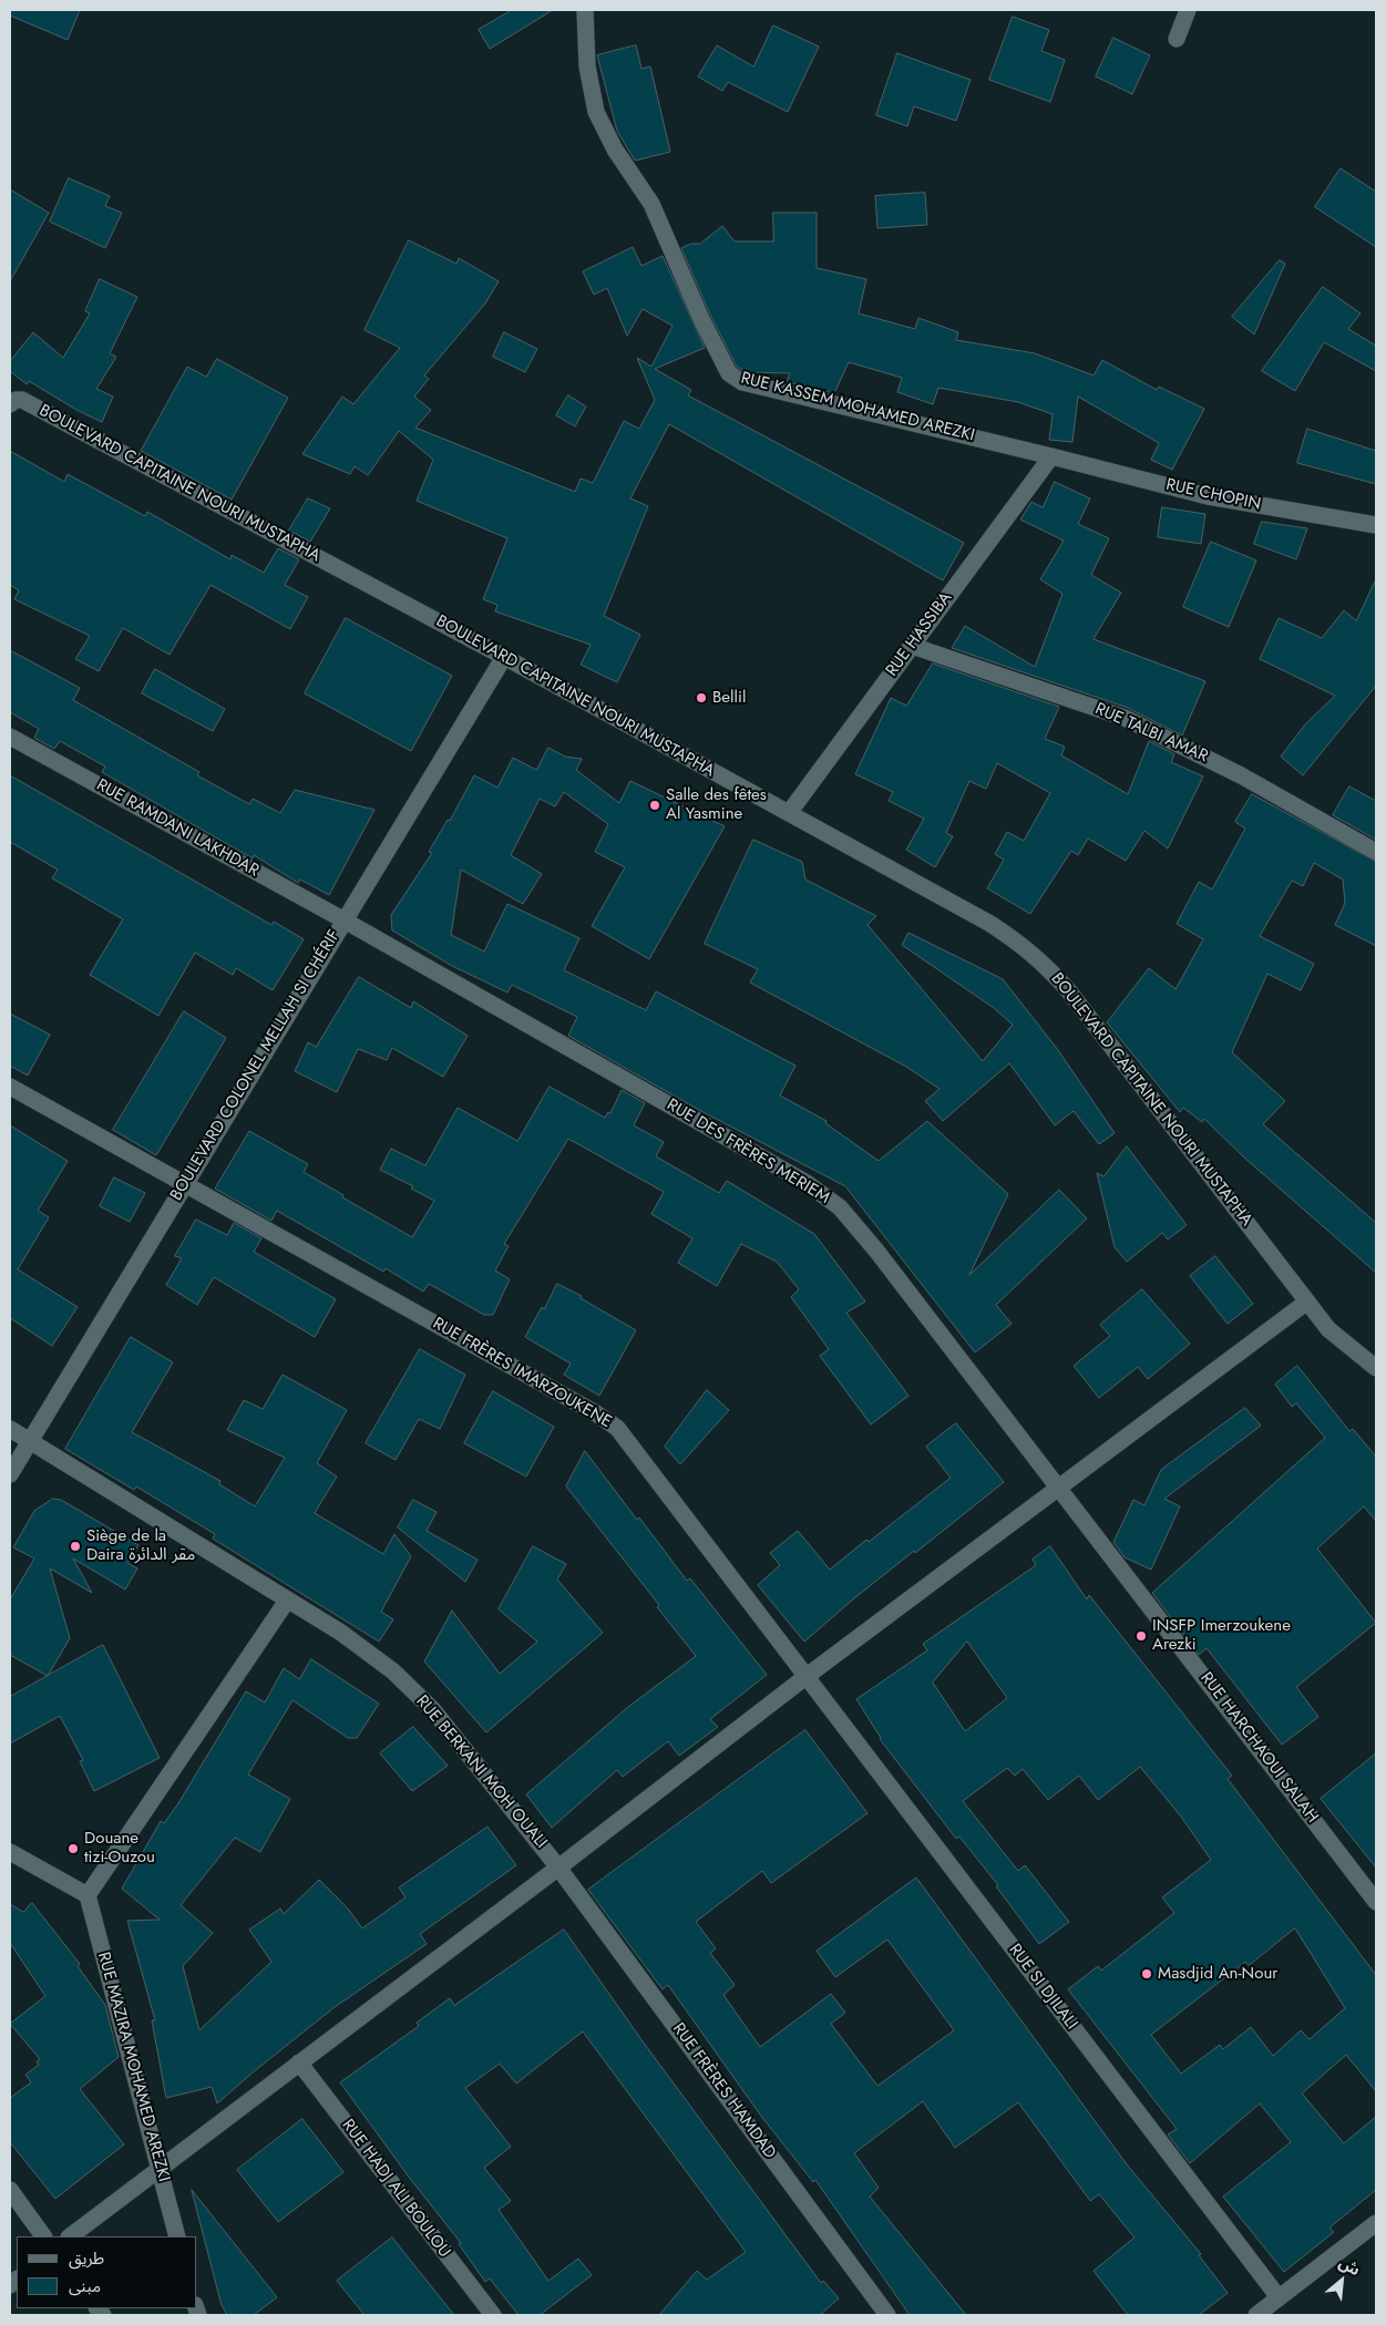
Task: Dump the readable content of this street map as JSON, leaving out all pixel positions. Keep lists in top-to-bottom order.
{
  "streets": {
    "street": [
      "RUE KASSEM MOHAMED AREZKI",
      "BOULEVARD CAPITAINE NOURI MUSTAPHA",
      "RUE CHOPIN",
      "RUE HASSIBA",
      "RUE TALBI AMAR",
      "RUE RAMDANI LAKHDAR",
      "BOULEVARD COLONEL MELLAH SI CHÉRIF",
      "RUE DES FRÈRES MERIEM",
      "RUE FRÈRES IMARZOUKENE",
      "RUE HARCHAOUI SALAH",
      "RUE BERKANI MOH OUALI",
      "RUE SI DJILALI",
      "RUE MAZIRA MOHAMED AREZKI",
      "RUE FRÈRES HAMDAD",
      "RUE HADJ ALI BOULOU"
    ]
  },
  "crossings": [
    ["RUE KASSEM MOHAMED AREZKI", "RUE CHOPIN"],
    ["RUE KASSEM MOHAMED AREZKI", "RUE HASSIBA"],
    ["BOULEVARD CAPITAINE NOURI MUSTAPHA", "RUE HASSIBA"],
    ["BOULEVARD CAPITAINE NOURI MUSTAPHA", "BOULEVARD COLONEL MELLAH SI CHÉRIF"],
    ["RUE CHOPIN", "RUE HASSIBA"],
    ["RUE HASSIBA", "RUE TALBI AMAR"],
    ["RUE RAMDANI LAKHDAR", "BOULEVARD COLONEL MELLAH SI CHÉRIF"],
    ["RUE RAMDANI LAKHDAR", "RUE DES FRÈRES MERIEM"],
    ["BOULEVARD COLONEL MELLAH SI CHÉRIF", "RUE DES FRÈRES MERIEM"],
    ["BOULEVARD COLONEL MELLAH SI CHÉRIF", "RUE FRÈRES IMARZOUKENE"],
    ["BOULEVARD COLONEL MELLAH SI CHÉRIF", "RUE BERKANI MOH OUALI"],
    ["RUE DES FRÈRES MERIEM", "RUE HARCHAOUI SALAH"],
    ["RUE FRÈRES IMARZOUKENE", "RUE SI DJILALI"],
    ["RUE BERKANI MOH OUALI", "RUE FRÈRES HAMDAD"]
  ],
  "places": [
    "Bellil",
    "Salle des fêtes Al Yasmine",
    "Siège de la Daira مقر الدائرة",
    "INSFP Imerzoukene Arezki",
    "Douane tizi-Ouzou",
    "Masdjid An-Nour"
  ],
  "legend": ["طريق", "مبنى"],
  "north": "top right"
}
